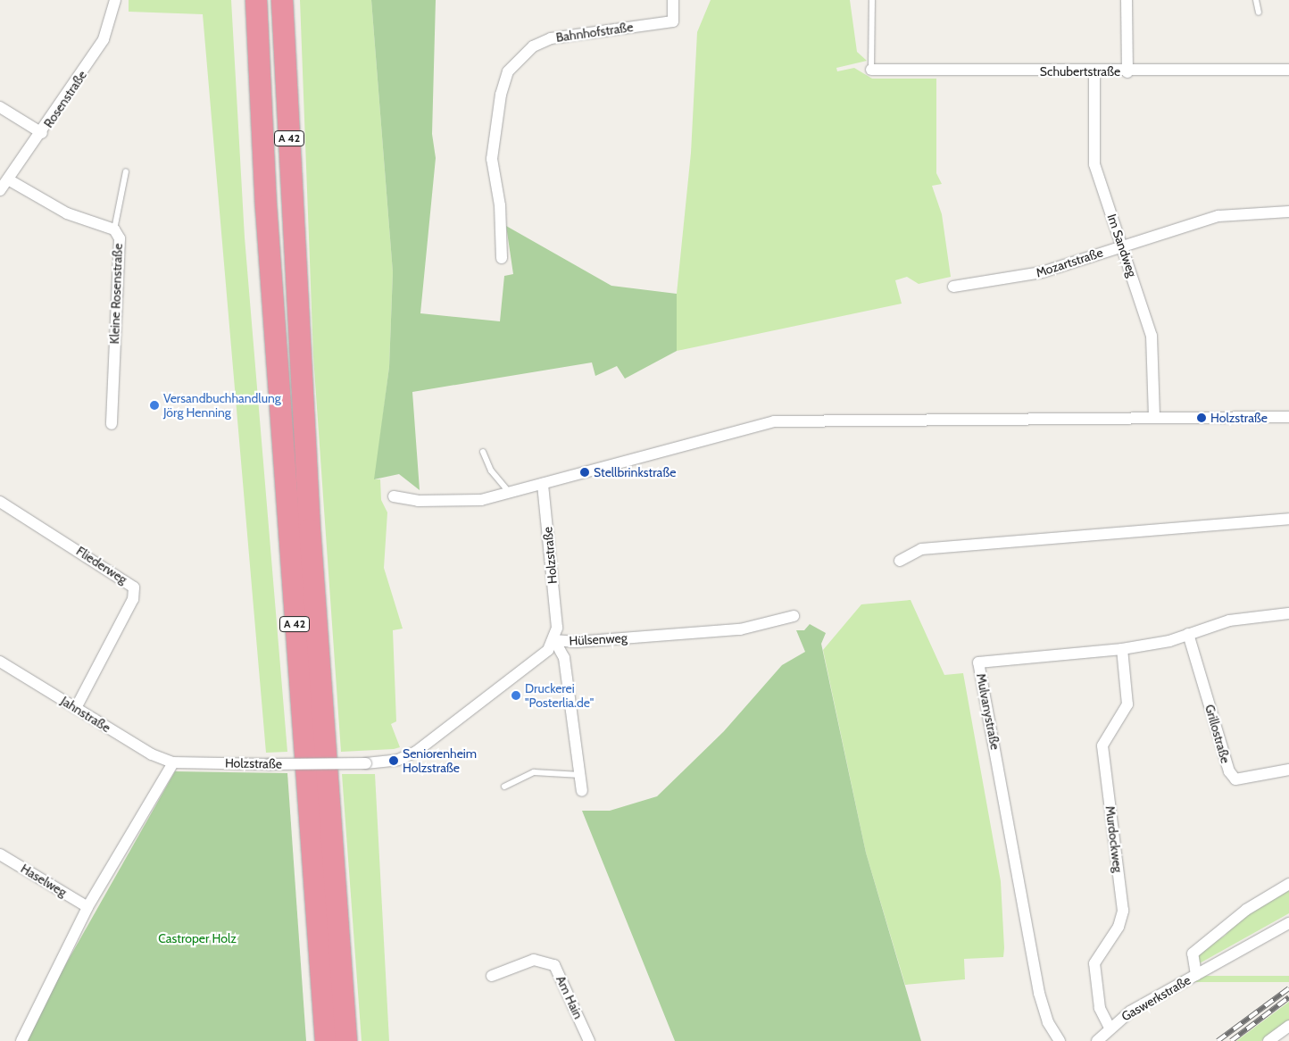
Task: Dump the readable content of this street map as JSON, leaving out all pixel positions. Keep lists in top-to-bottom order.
{
  "streets": {
    "highway": ["A 42"],
    "street": [
      "Bahnhofstraße",
      "Schubertstraße",
      "Rosenstraße",
      "Im Sandweg",
      "Mozartstraße",
      "Kleine Rosenstraße",
      "Holzstraße",
      "Fliederweg",
      "Hülsenweg",
      "Mulvanystraße",
      "Jahnstraße",
      "Grillostraße",
      "Murdockweg",
      "Haselweg",
      "Am Hain",
      "Gaswerkstraße"
    ]
  },
  "crossings": [
    ["Schubertstraße", "Im Sandweg"],
    ["Rosenstraße", "Kleine Rosenstraße"],
    ["Im Sandweg", "Mozartstraße"],
    ["Holzstraße", "Hülsenweg"],
    ["Holzstraße", "Jahnstraße"],
    ["Fliederweg", "Jahnstraße"],
    ["Mulvanystraße", "Grillostraße"],
    ["Mulvanystraße", "Murdockweg"],
    ["Murdockweg", "Gaswerkstraße"]
  ],
  "parks": ["Castroper Holz"],
  "places": [
    "Versandbuchhandlung Jörg Henning",
    "Holzstraße",
    "Stellbrinkstraße",
    "Druckerei \"Posterlia.de\"",
    "Seniorenheim Holzstraße"
  ]
}
